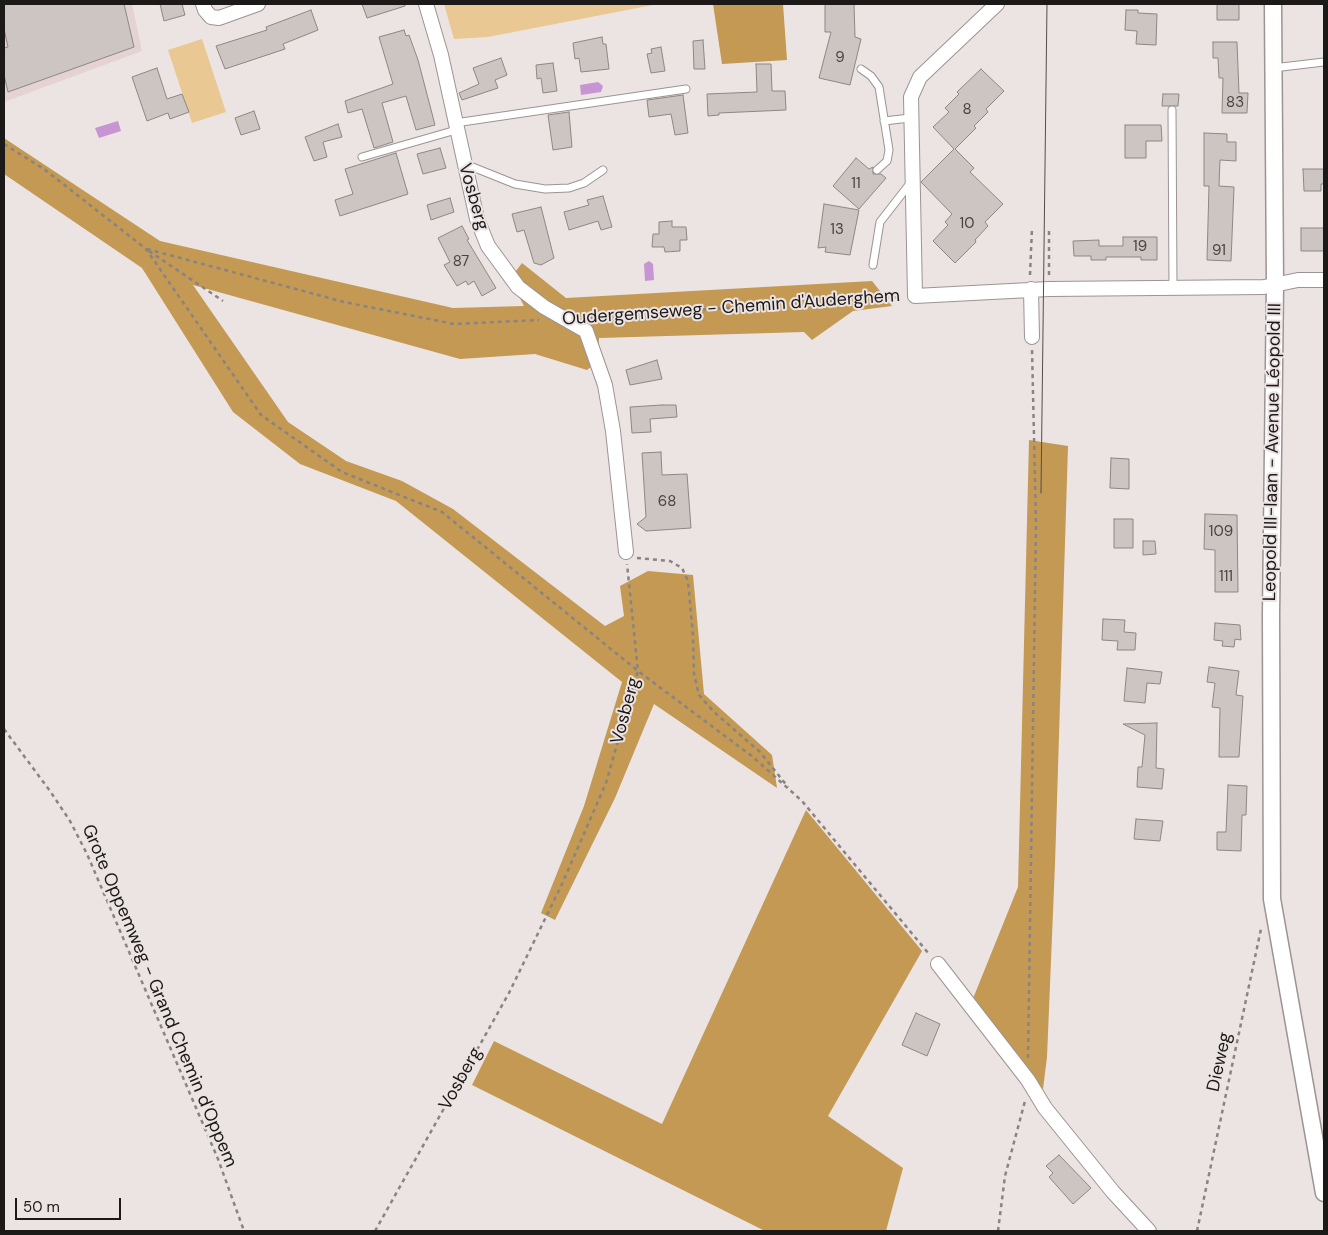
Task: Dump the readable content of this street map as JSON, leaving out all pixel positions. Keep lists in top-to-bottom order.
{
  "streets": {
    "street": ["Vosberg", "Oudergemseweg - Chemin d'Auderghem", "Leopold III-laan - Avenue Léopold III"],
    "path": ["Grote Oppemweg - Grand Chemin d'Oppem", "Dieweg"]
  },
  "crossings": [
    ["Vosberg", "Oudergemseweg - Chemin d'Auderghem"],
    ["Oudergemseweg - Chemin d'Auderghem", "Leopold III-laan - Avenue Léopold III"]
  ],
  "house_numbers": [
    "9",
    "83",
    "8",
    "11",
    "10",
    "13",
    "19",
    "91",
    "87",
    "68",
    "109",
    "111"
  ],
  "scale_bar": "50 m"
}
